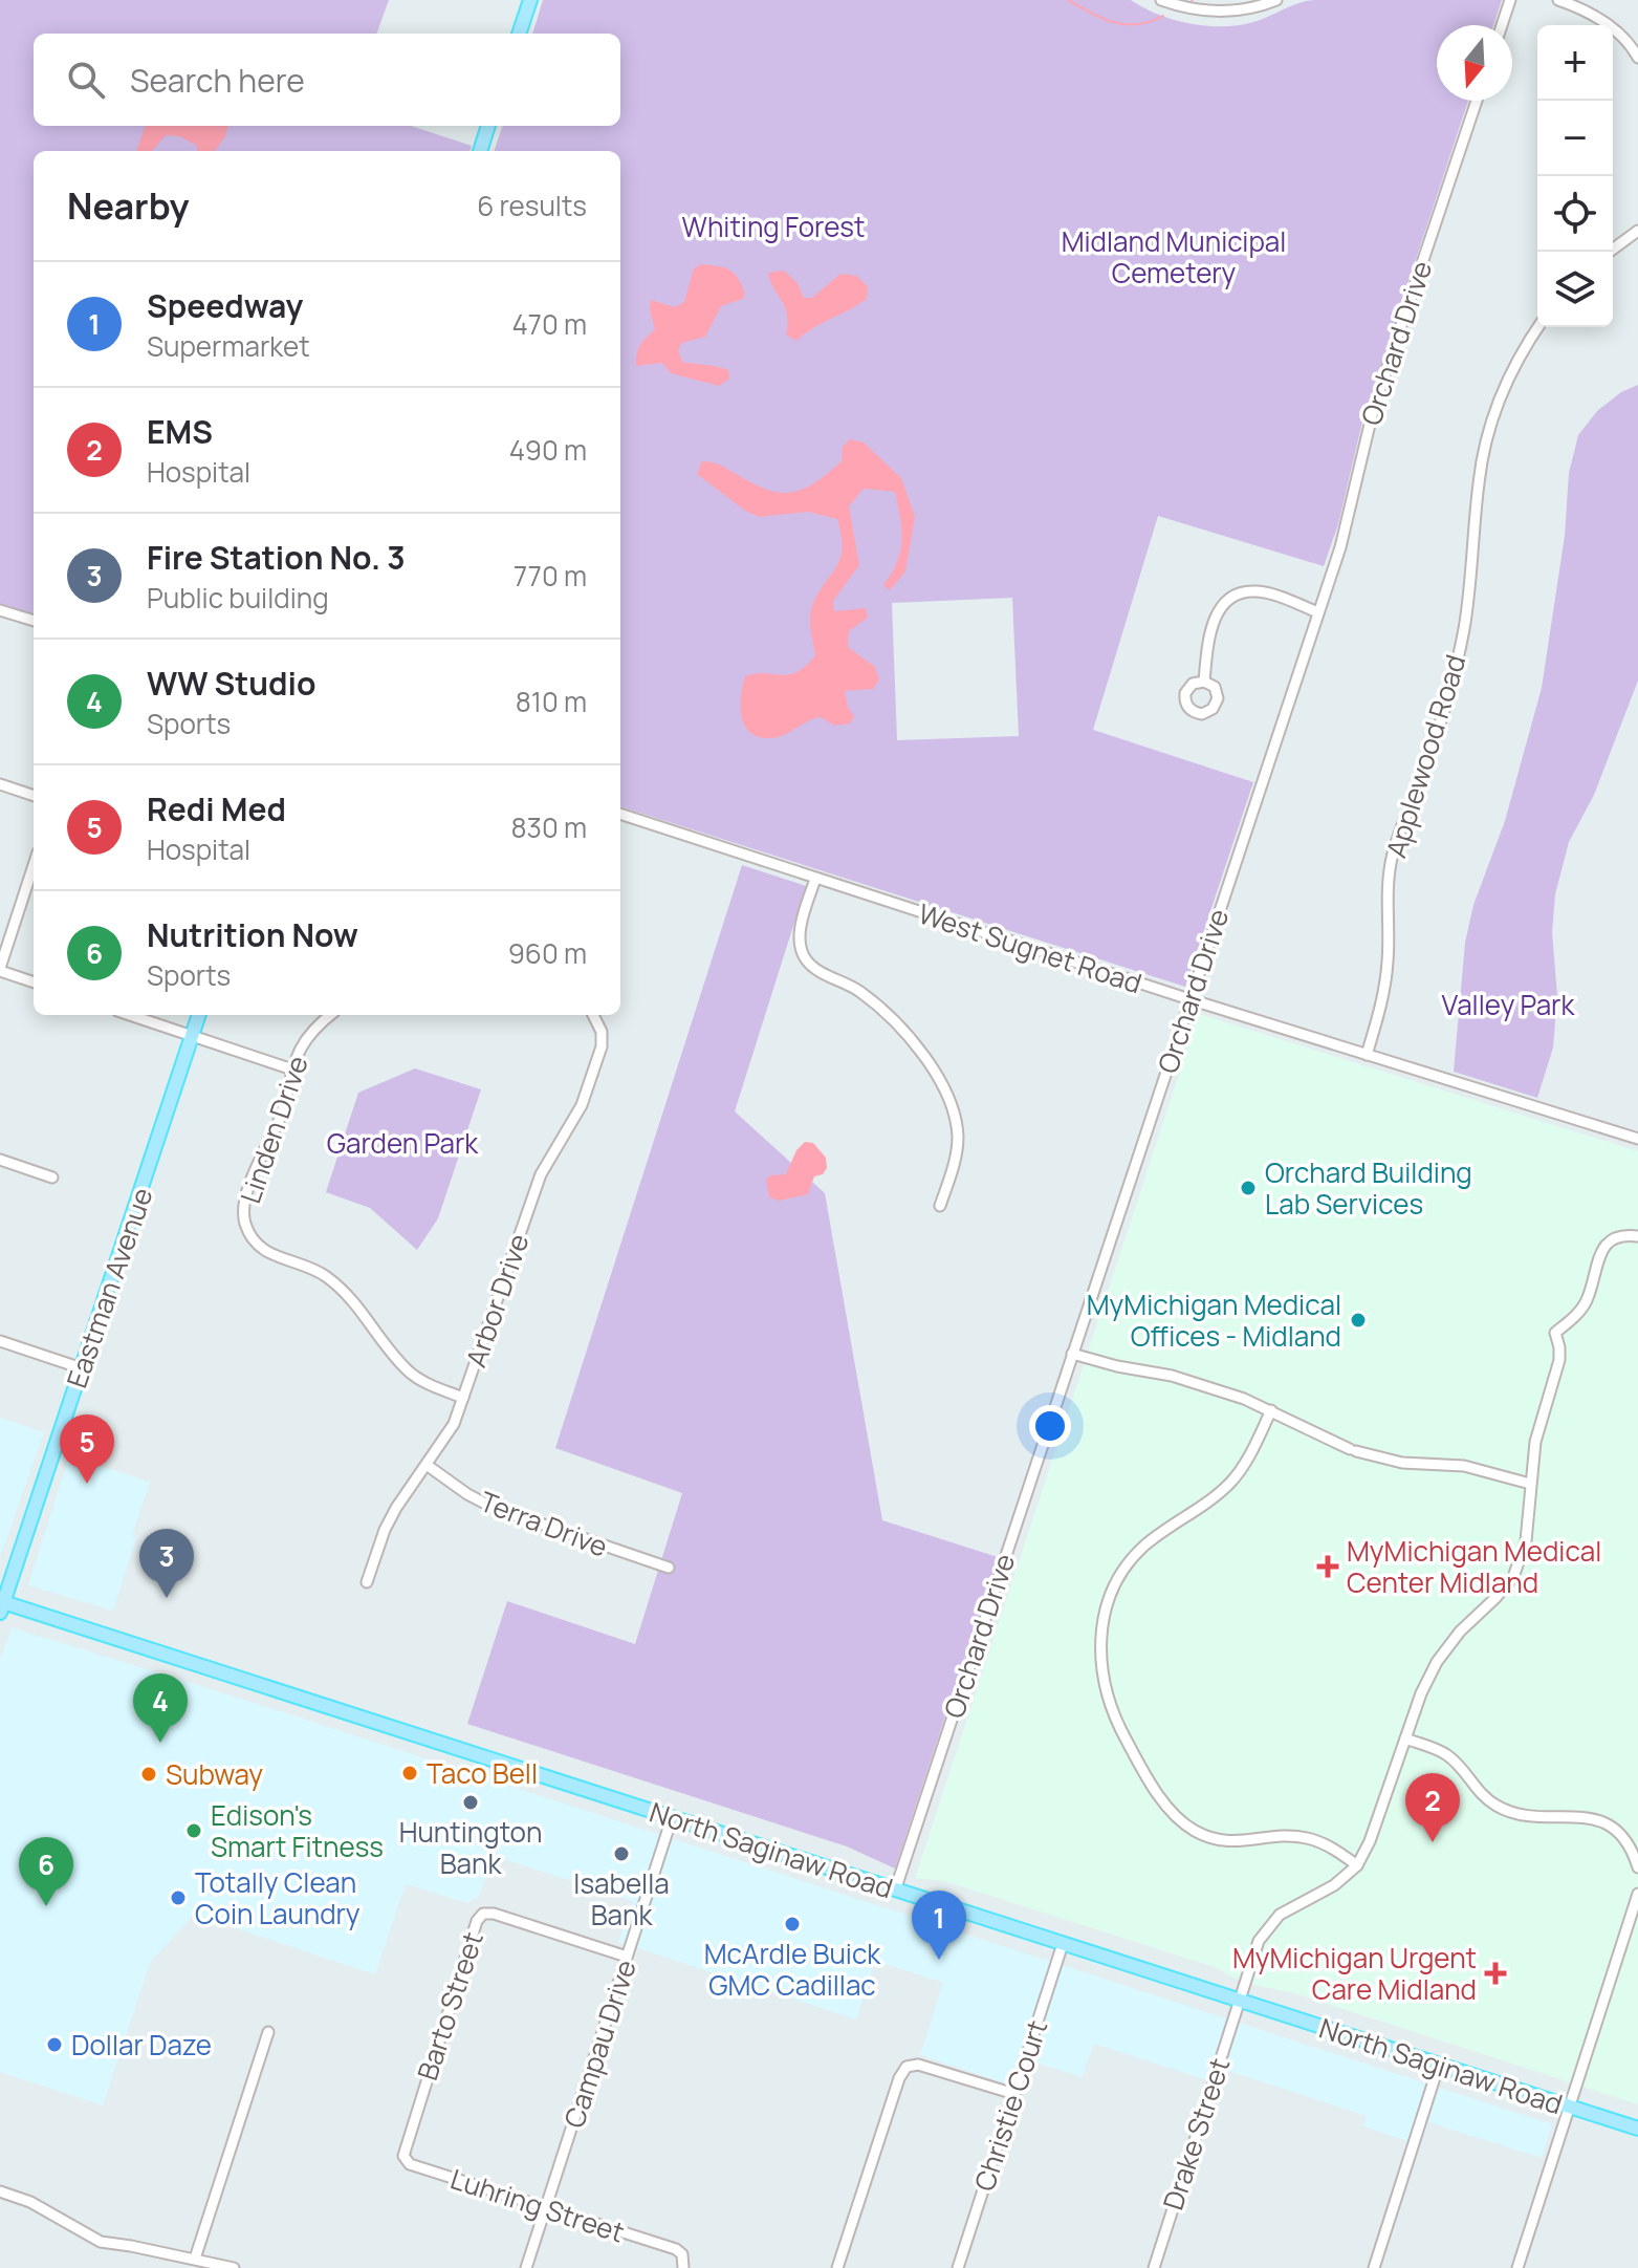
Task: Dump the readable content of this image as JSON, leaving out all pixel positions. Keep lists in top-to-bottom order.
{
  "streets": {
    "main road": ["Eastman Avenue", "North Saginaw Road"],
    "street": [
      "Orchard Drive",
      "Applewood Road",
      "West Sugnet Road",
      "Linden Drive",
      "Arbor Drive",
      "Terra Drive",
      "Barto Street",
      "Campau Drive",
      "Christie Court",
      "Drake Street",
      "Luhring Street"
    ]
  },
  "crossings": [
    ["Orchard Drive", "West Sugnet Road"],
    ["Orchard Drive", "North Saginaw Road"],
    ["Applewood Road", "West Sugnet Road"],
    ["Linden Drive", "Arbor Drive"],
    ["Eastman Avenue", "North Saginaw Road"],
    ["Arbor Drive", "Terra Drive"],
    ["North Saginaw Road", "Campau Drive"],
    ["North Saginaw Road", "Christie Court"],
    ["North Saginaw Road", "Drake Street"],
    ["Barto Street", "Campau Drive"],
    ["Barto Street", "Luhring Street"],
    ["Campau Drive", "Luhring Street"]
  ],
  "parks": [
    "Whiting Forest",
    "Midland Municipal Cemetery",
    "Valley Park",
    "Garden Park"
  ],
  "places": {
    "other": [
      "Orchard Building Lab Services",
      "MyMichigan Medical Offices - Midland",
      "Taco Bell",
      "Subway",
      "Huntington Bank",
      "Edison's Smart Fitness",
      "Isabella Bank",
      "Totally Clean Coin Laundry",
      "McArdle Buick GMC Cadillac",
      "Dollar Daze"
    ],
    "health": ["MyMichigan Medical Center Midland", "MyMichigan Urgent Care Midland"]
  },
  "north": "bottom",
  "page": {
    "map_buttons": ["+", "−"],
    "search": "Search here",
    "heading": ["Nearby", "6 results"],
    "list": [
      {
        "mark": "1",
        "name": "Speedway",
        "note": "Supermarket",
        "value": "470 m"
      },
      {
        "mark": "2",
        "name": "EMS",
        "note": "Hospital",
        "value": "490 m"
      },
      {
        "mark": "3",
        "name": "Fire Station No. 3",
        "note": "Public building",
        "value": "770 m"
      },
      {
        "mark": "4",
        "name": "WW Studio",
        "note": "Sports",
        "value": "810 m"
      },
      {
        "mark": "5",
        "name": "Redi Med",
        "note": "Hospital",
        "value": "830 m"
      },
      {
        "mark": "6",
        "name": "Nutrition Now",
        "note": "Sports",
        "value": "960 m"
      }
    ],
    "pins": [
      "5",
      "3",
      "4",
      "2",
      "6",
      "1"
    ]
  }
}
